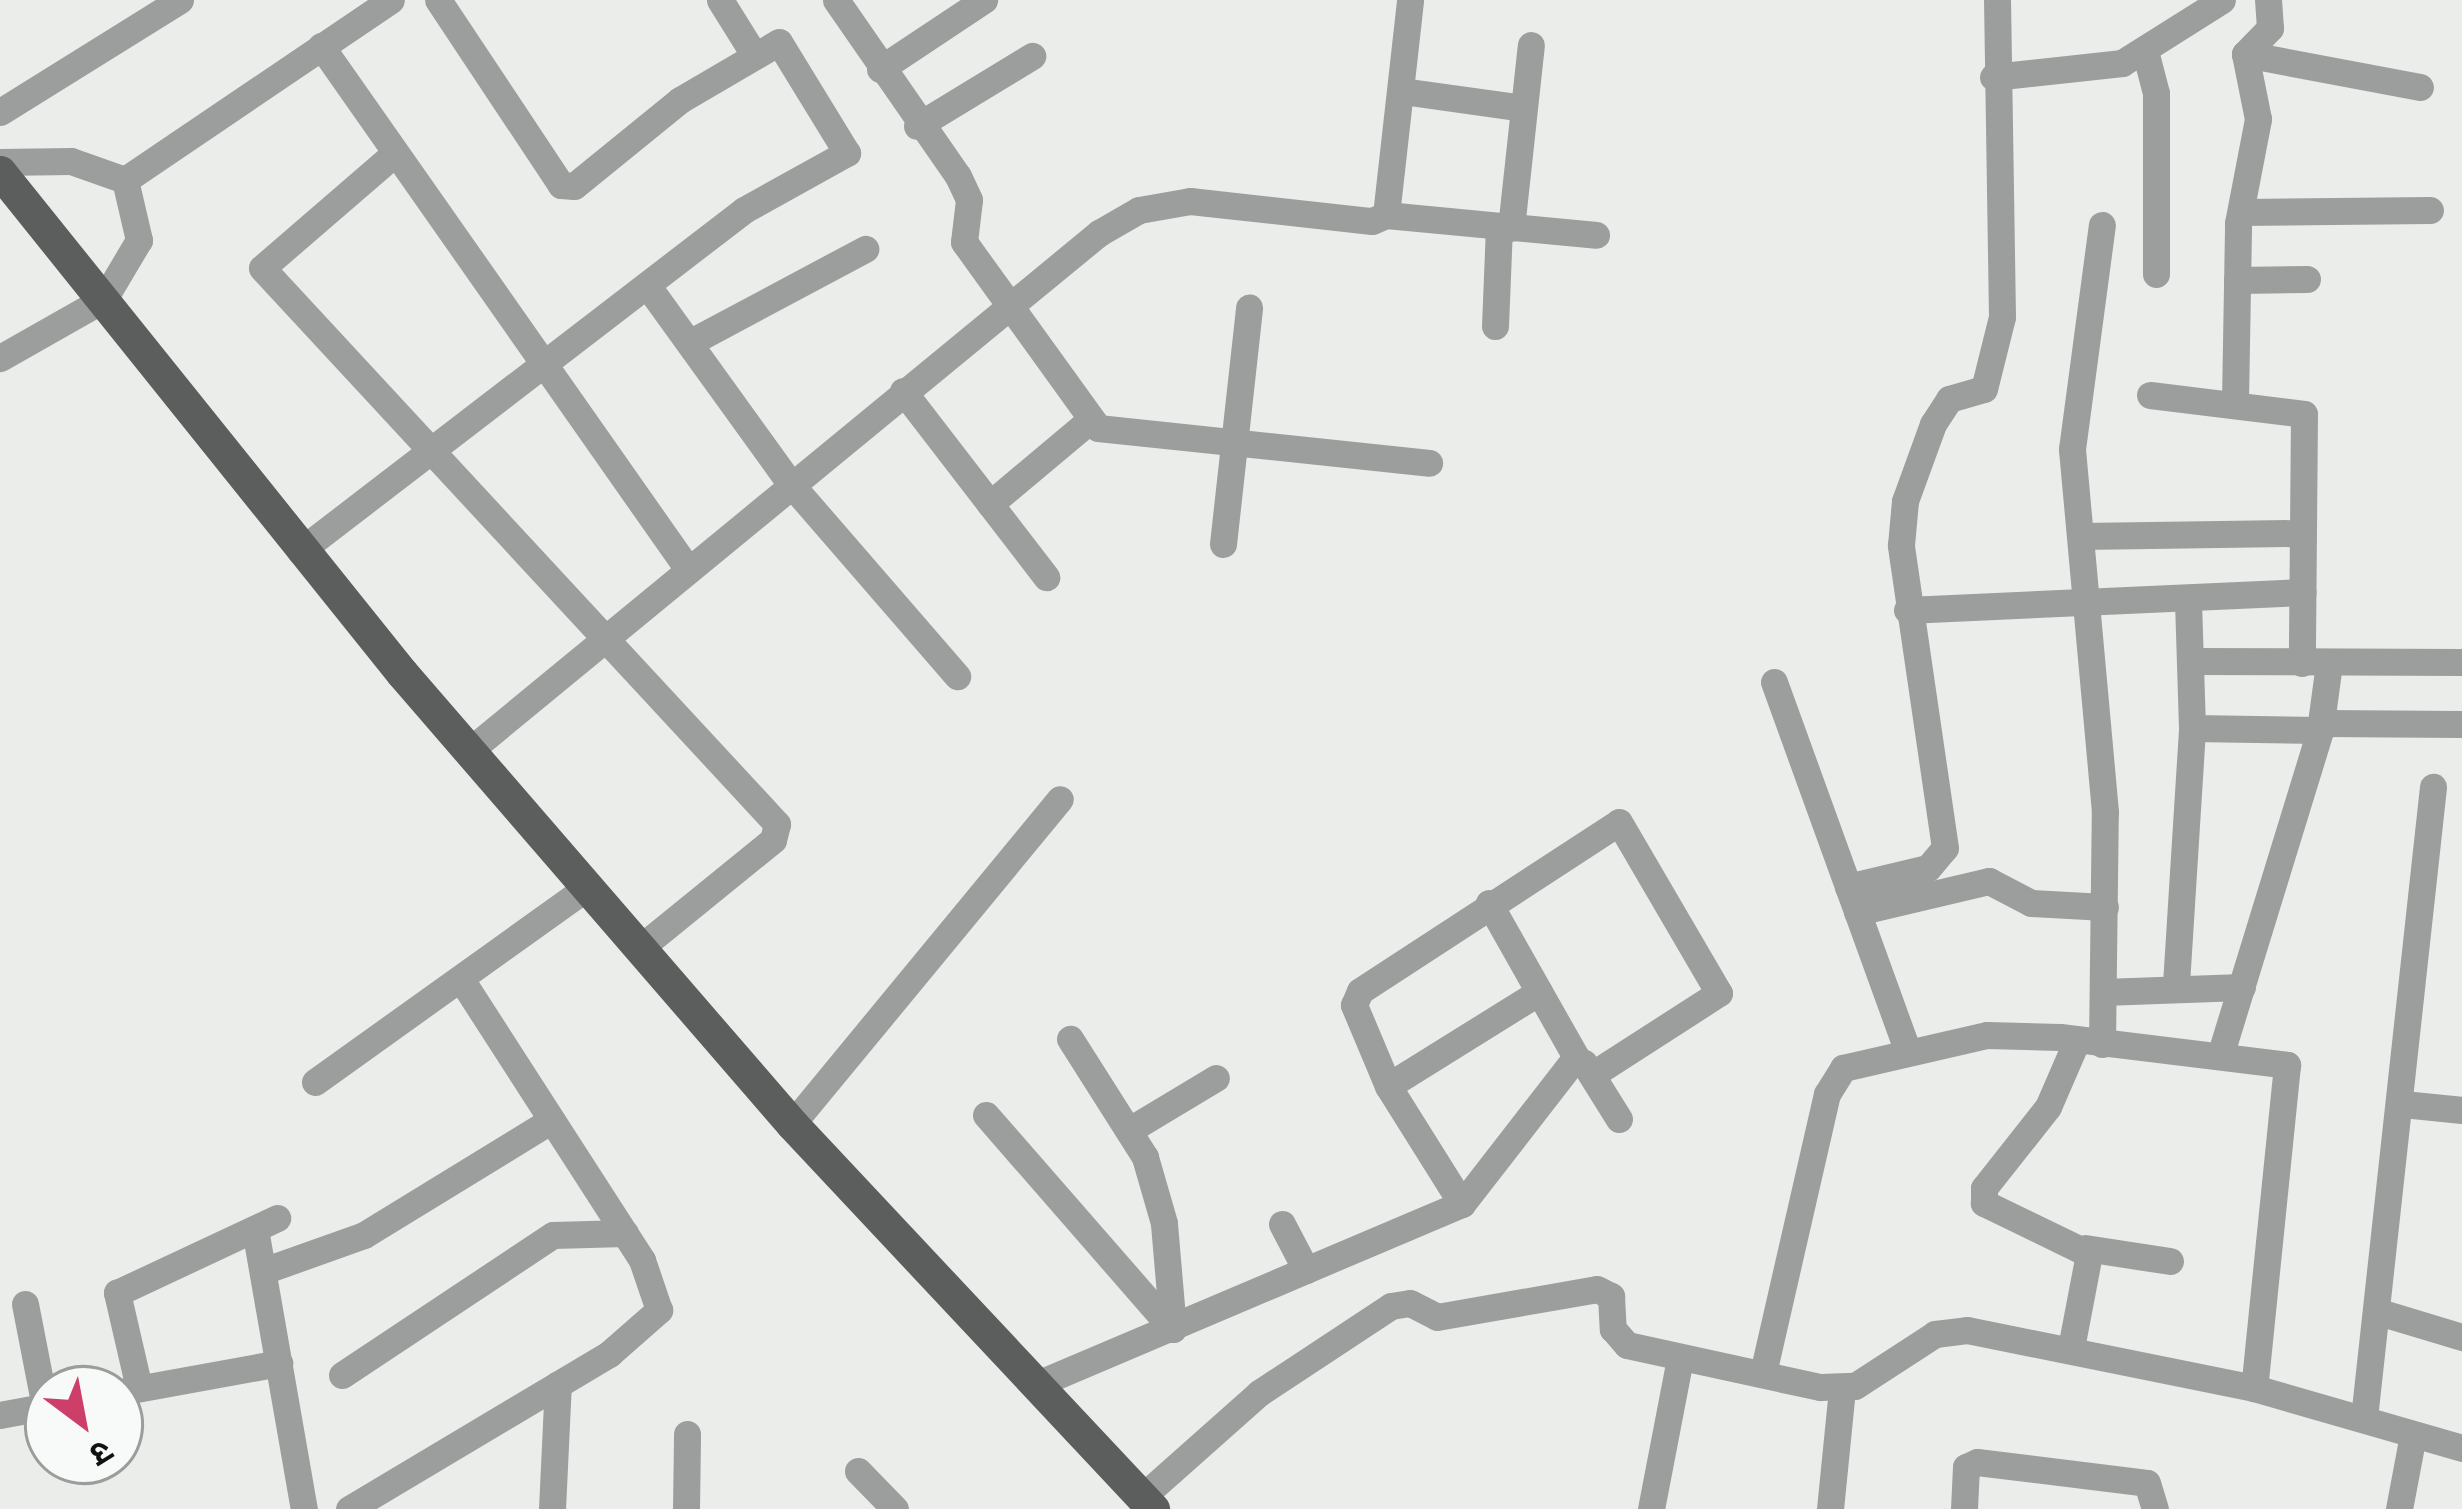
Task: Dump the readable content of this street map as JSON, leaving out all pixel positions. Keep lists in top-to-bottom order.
{
  "north": "bottom right"
}
